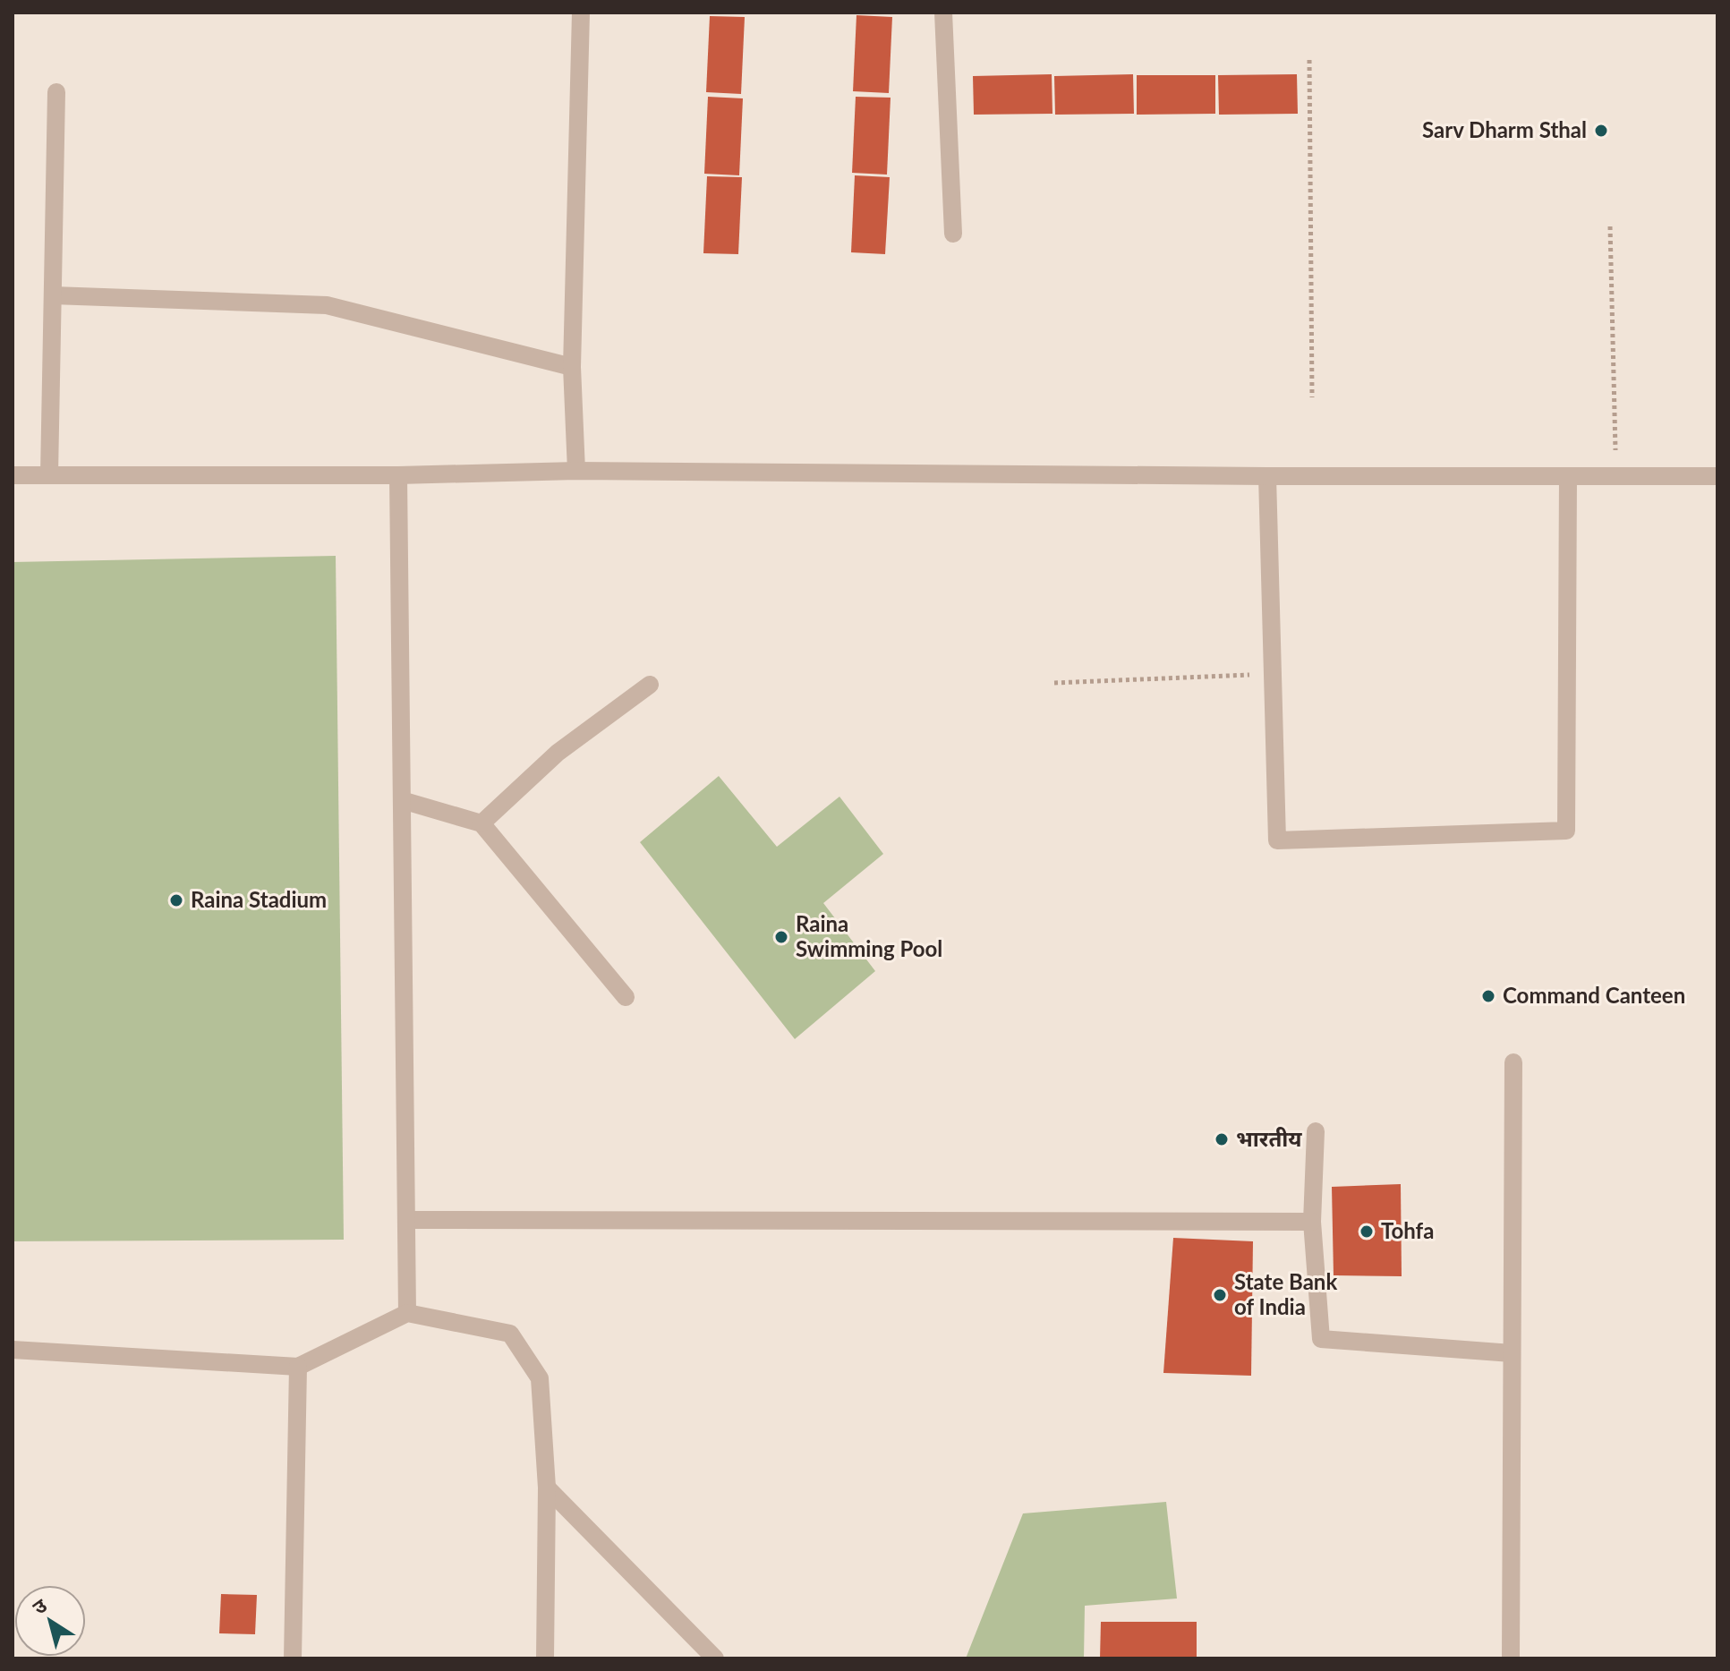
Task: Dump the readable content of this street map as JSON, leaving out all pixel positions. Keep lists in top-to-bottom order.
{
  "places": [
    "Sarv Dharm Sthal",
    "Raina Stadium",
    "Raina Swimming Pool",
    "Command Canteen",
    "भारतीय",
    "Tohfa",
    "State Bank of India"
  ],
  "north": "top left"
}
